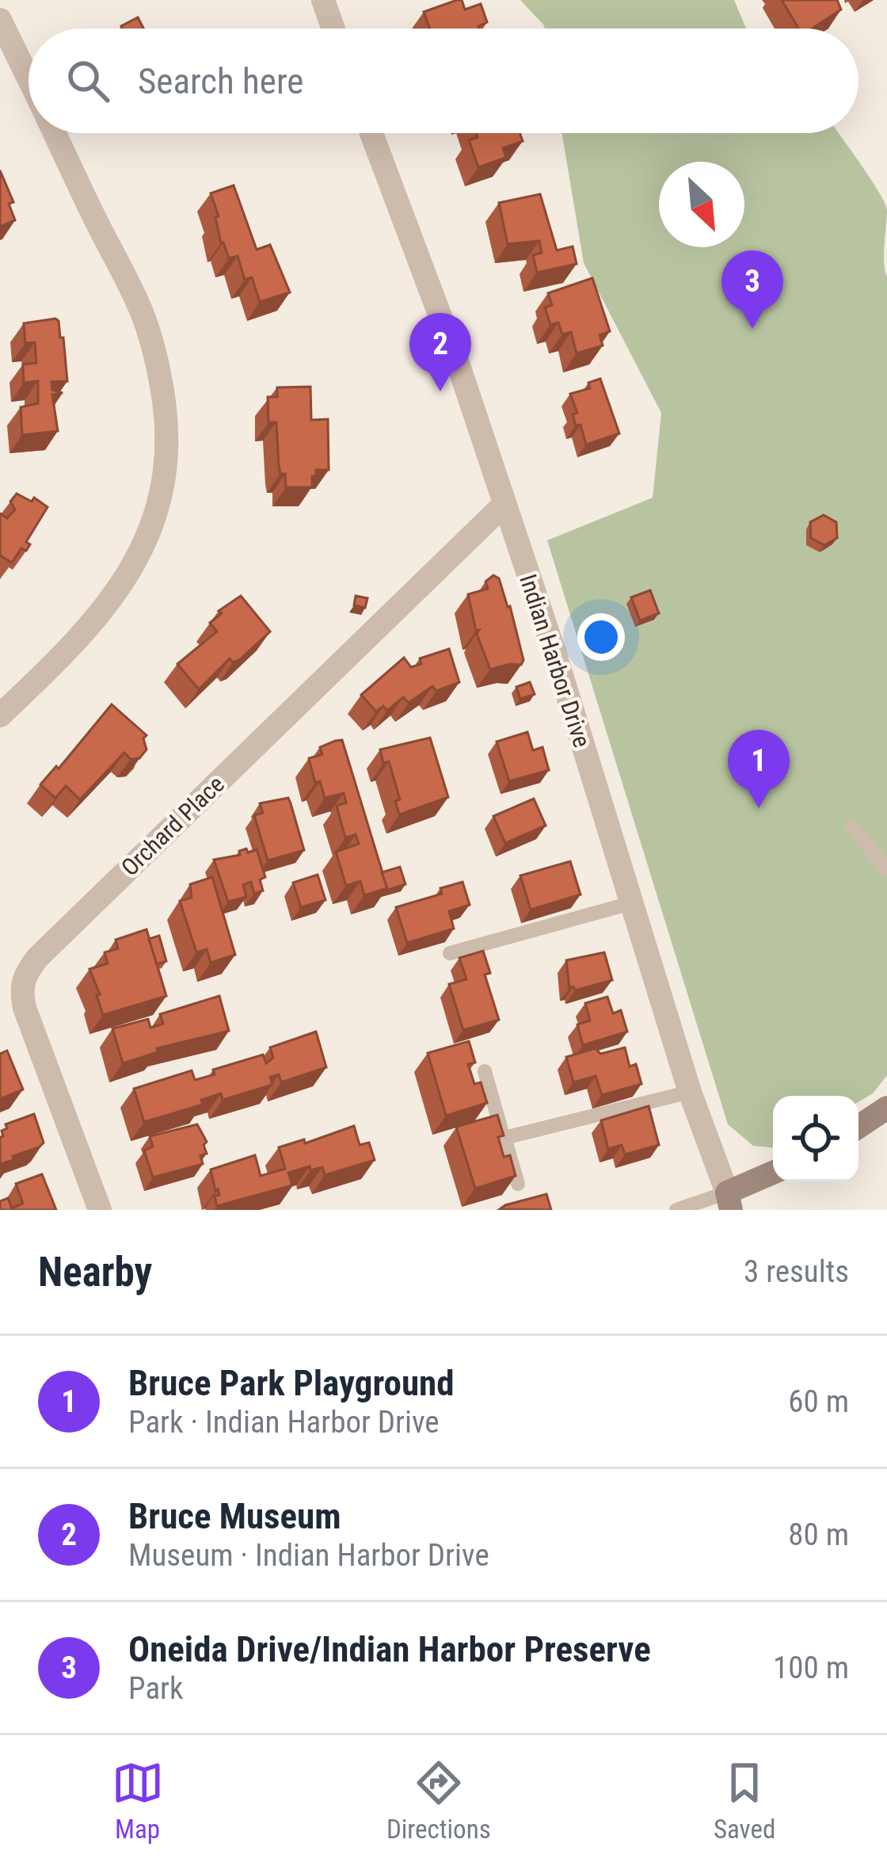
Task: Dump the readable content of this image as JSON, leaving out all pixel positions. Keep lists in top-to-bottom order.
{
  "streets": {
    "street": ["Indian Harbor Drive", "Orchard Place"]
  },
  "crossings": [
    ["Indian Harbor Drive", "Orchard Place"]
  ],
  "north": "bottom right",
  "page": {
    "search": "Search here",
    "pins": ["3", "2", "1"],
    "heading": ["Nearby", "3 results"],
    "list": [
      {
        "mark": "1",
        "name": "Bruce Park Playground",
        "note": "Park · Indian Harbor Drive",
        "value": "60 m"
      },
      {
        "mark": "2",
        "name": "Bruce Museum",
        "note": "Museum · Indian Harbor Drive",
        "value": "80 m"
      },
      {
        "mark": "3",
        "name": "Oneida Drive/Indian Harbor Preserve",
        "note": "Park",
        "value": "100 m"
      }
    ],
    "nav": ["Map", "Directions", "Saved"]
  }
}
